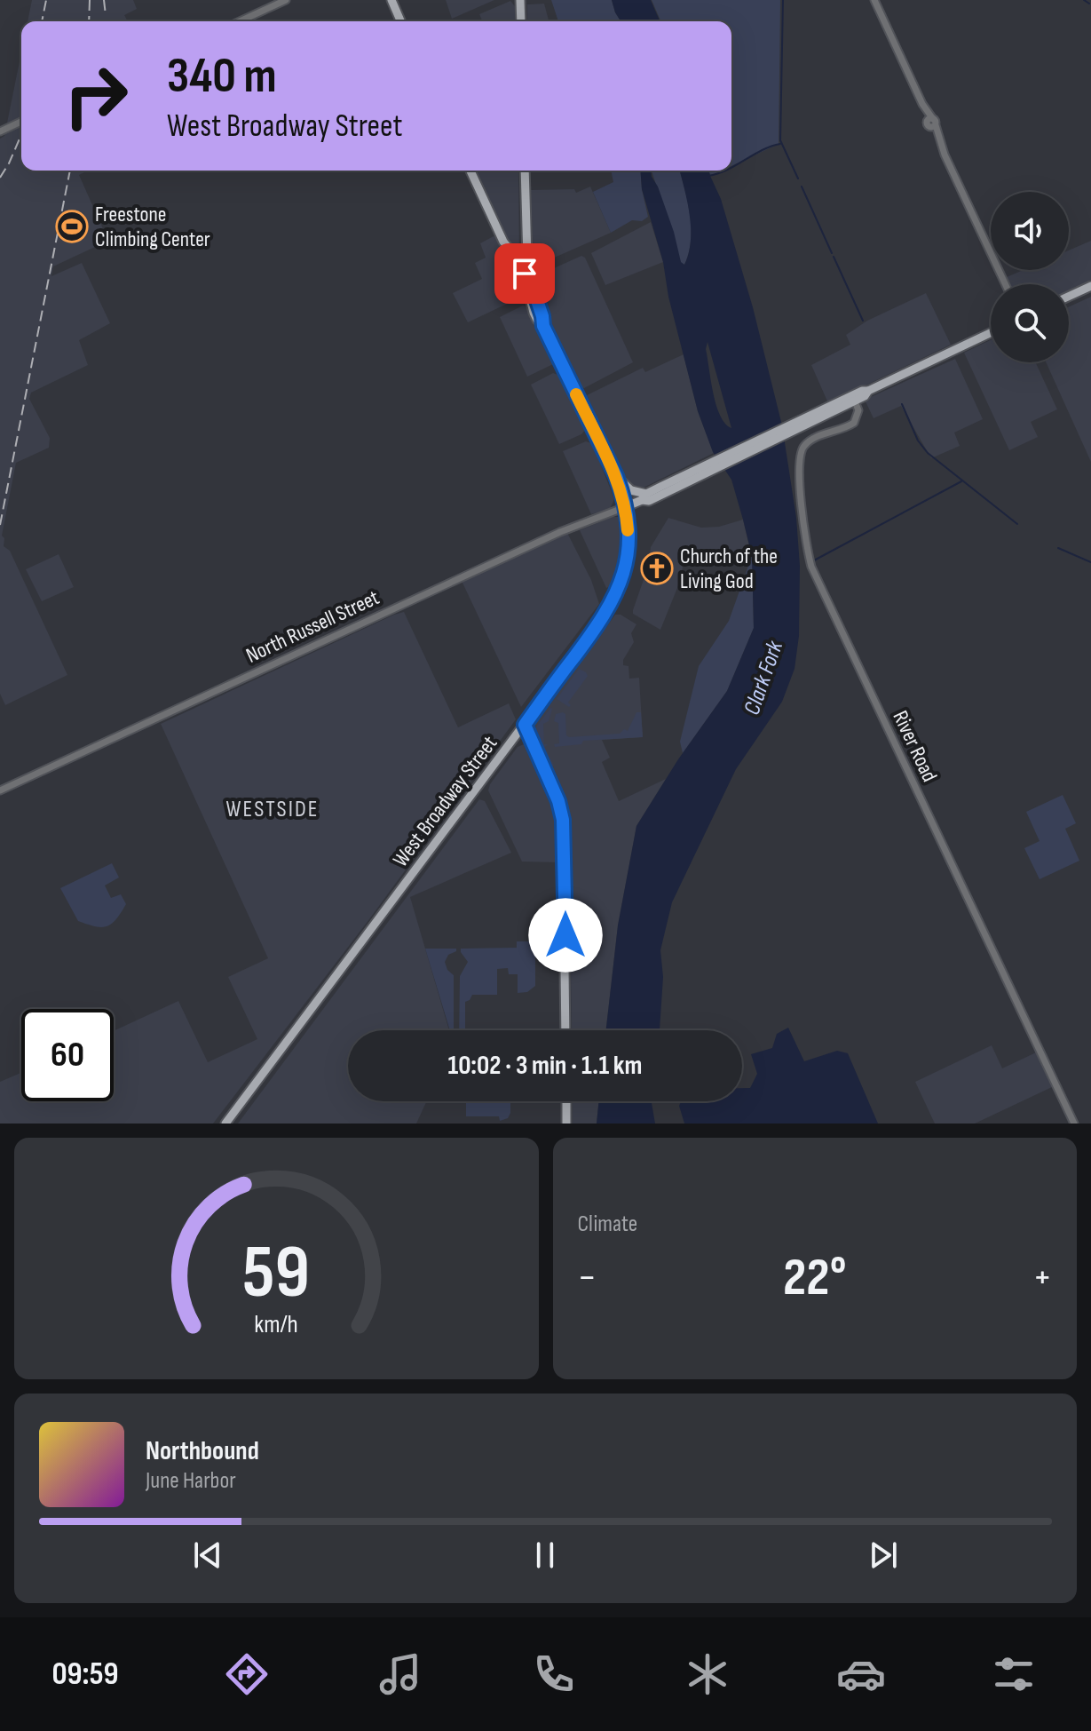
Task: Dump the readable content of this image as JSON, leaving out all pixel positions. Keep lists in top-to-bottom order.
{
  "streets": {
    "main road": ["North Russell Street", "West Broadway Street"],
    "street": ["River Road"]
  },
  "crossings": [
    ["North Russell Street", "River Road"],
    ["North Russell Street", "West Broadway Street"]
  ],
  "districts": ["WESTSIDE"],
  "water": ["Clark Fork"],
  "places": {
    "sports": ["Freestone Climbing Center"],
    "church": ["Church of the Living God"]
  },
  "page": {
    "turn": ["340 m", "West Broadway Street"],
    "limit": "60",
    "trip": "10:02 · 3 min · 1.1 km",
    "tile": "Climate",
    "heat": ["−", "22°", "+"],
    "song": ["Northbound", "June Harbor"],
    "tabs": "09:59",
    "gauge": ["59", "km/h"]
  }
}
